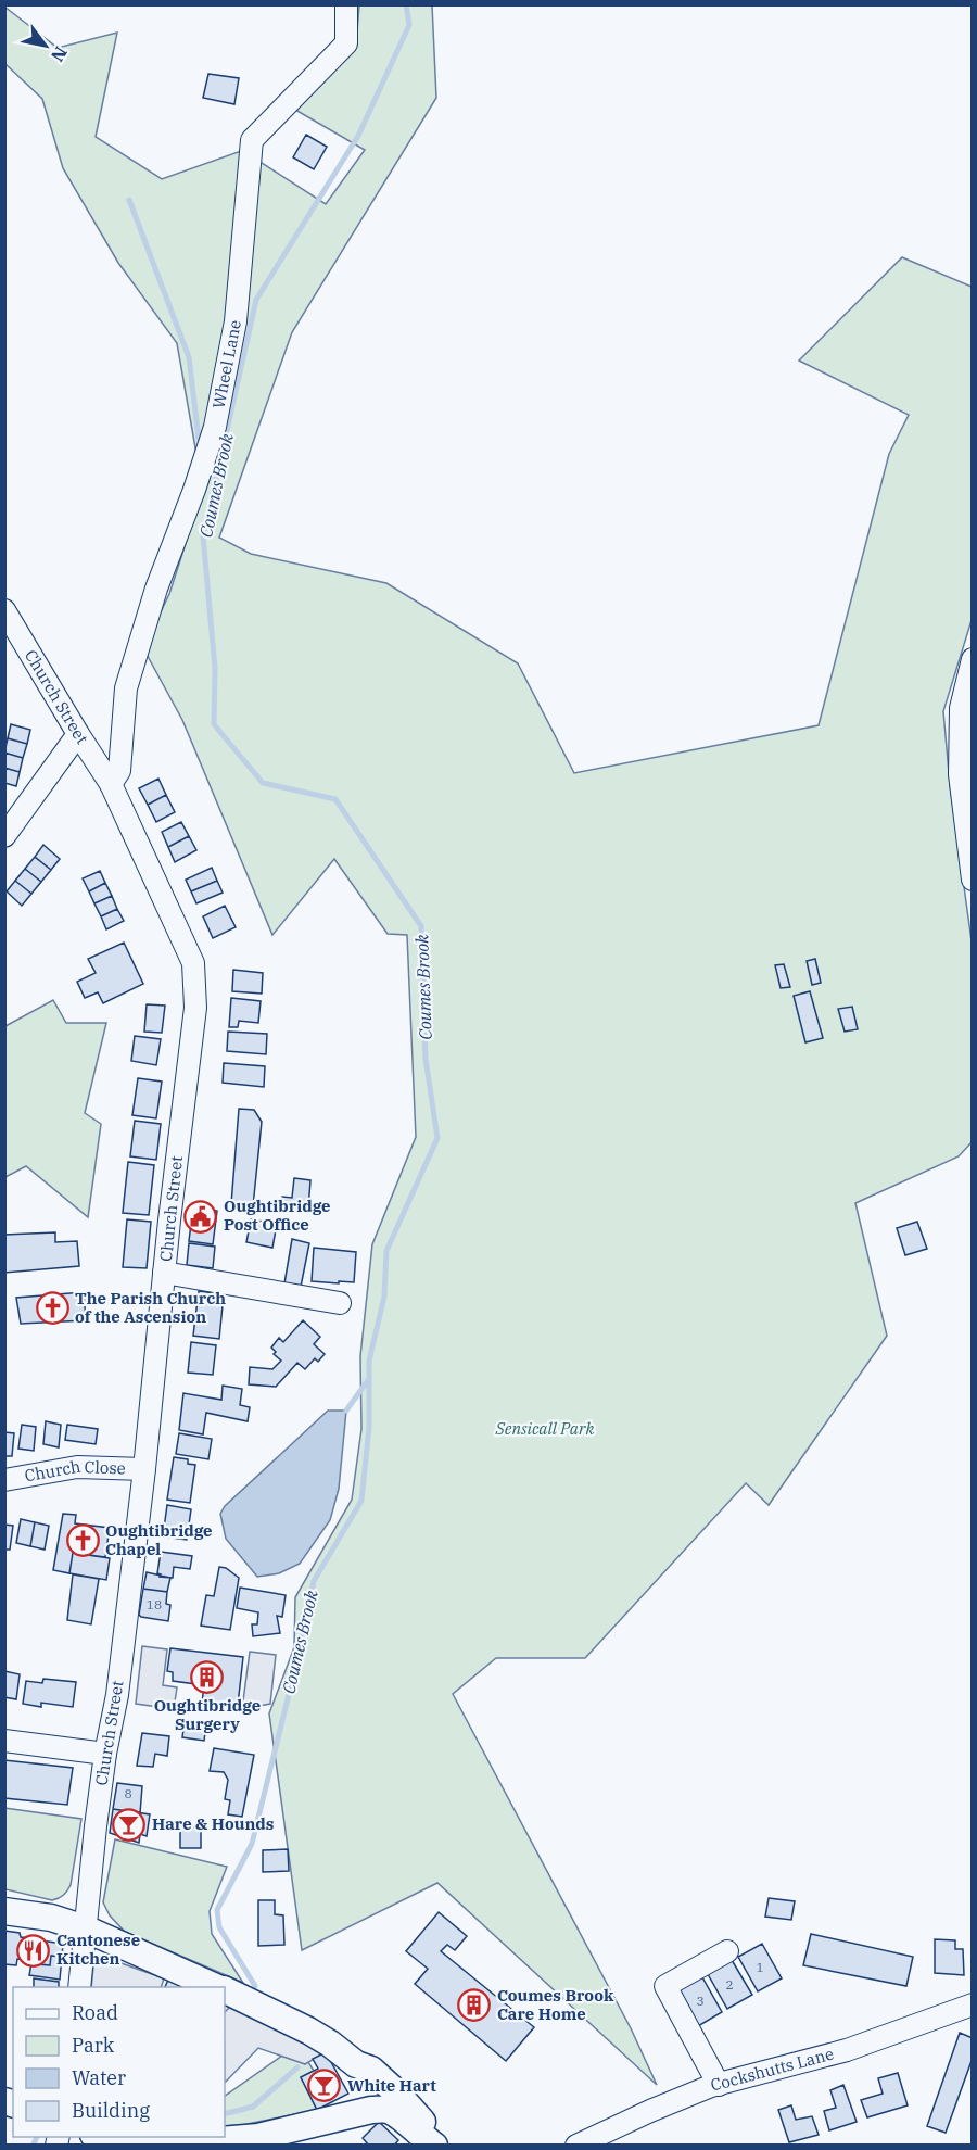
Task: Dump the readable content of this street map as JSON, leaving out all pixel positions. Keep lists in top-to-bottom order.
{
  "streets": {
    "street": [
      "Wheel Lane",
      "Church Street",
      "Church Close",
      "Cockshutts Lane"
    ]
  },
  "crossings": [
    ["Wheel Lane", "Church Street"],
    ["Church Street", "Church Close"]
  ],
  "water": ["Coumes Brook"],
  "parks": ["Sensicall Park"],
  "places": {
    "public building": ["Oughtibridge Post Office"],
    "church": ["The Parish Church of the Ascension", "Oughtibridge Chapel"],
    "building": ["Oughtibridge Surgery", "Coumes Brook Care Home"],
    "bar": ["Hare & Hounds", "White Hart"],
    "restaurant": ["Cantonese Kitchen"]
  },
  "house_numbers": [
    "18",
    "8",
    "1",
    "2",
    "3"
  ],
  "legend": [
    "Road",
    "Park",
    "Water",
    "Building"
  ],
  "north": "bottom right"
}
